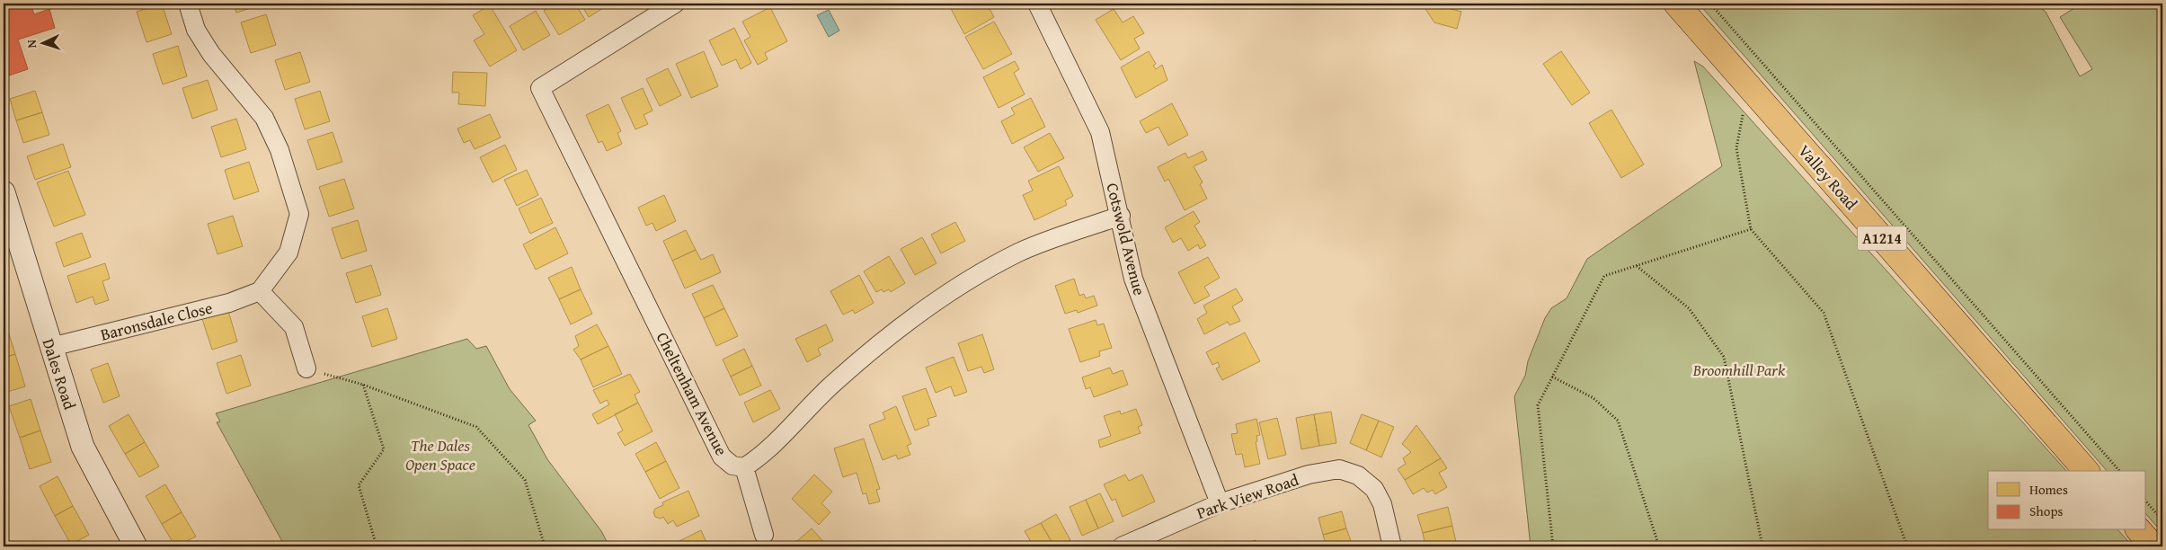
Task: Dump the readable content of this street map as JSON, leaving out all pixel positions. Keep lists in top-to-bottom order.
{
  "streets": {
    "main road": ["Valley Road", "A1214"],
    "street": [
      "Cotswold Avenue",
      "Baronsdale Close",
      "Dales Road",
      "Cheltenham Avenue",
      "Park View Road"
    ]
  },
  "crossings": [
    ["Cotswold Avenue", "Cheltenham Avenue"],
    ["Cotswold Avenue", "Park View Road"],
    ["Baronsdale Close", "Dales Road"]
  ],
  "parks": ["Broomhill Park", "The Dales Open Space"],
  "legend": ["Homes", "Shops"],
  "north": "left"
}
